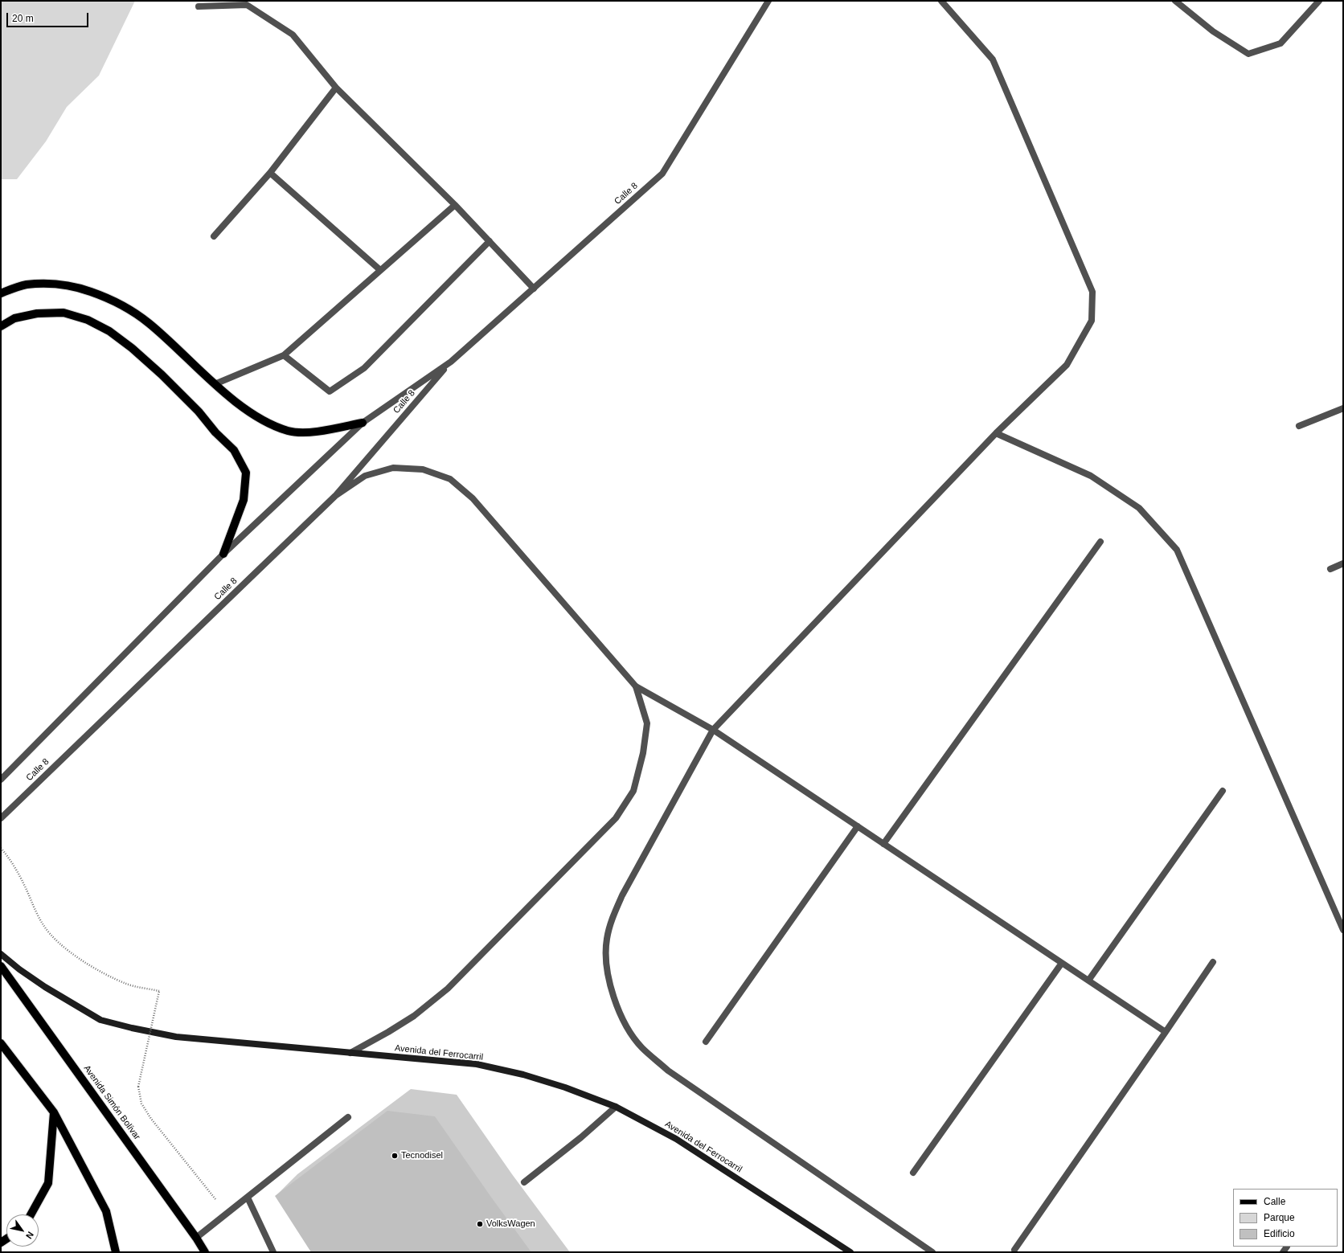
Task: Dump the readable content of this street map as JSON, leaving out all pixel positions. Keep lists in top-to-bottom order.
{
  "streets": {
    "main road": ["Avenida del Ferrocarril", "Avenida Simón Bolívar"],
    "street": ["Calle 8"]
  },
  "places": ["Tecnodisel", "VolksWagen"],
  "legend": ["Calle", "Parque", "Edificio"],
  "scale_bar": "20 m",
  "north": "bottom right"
}
